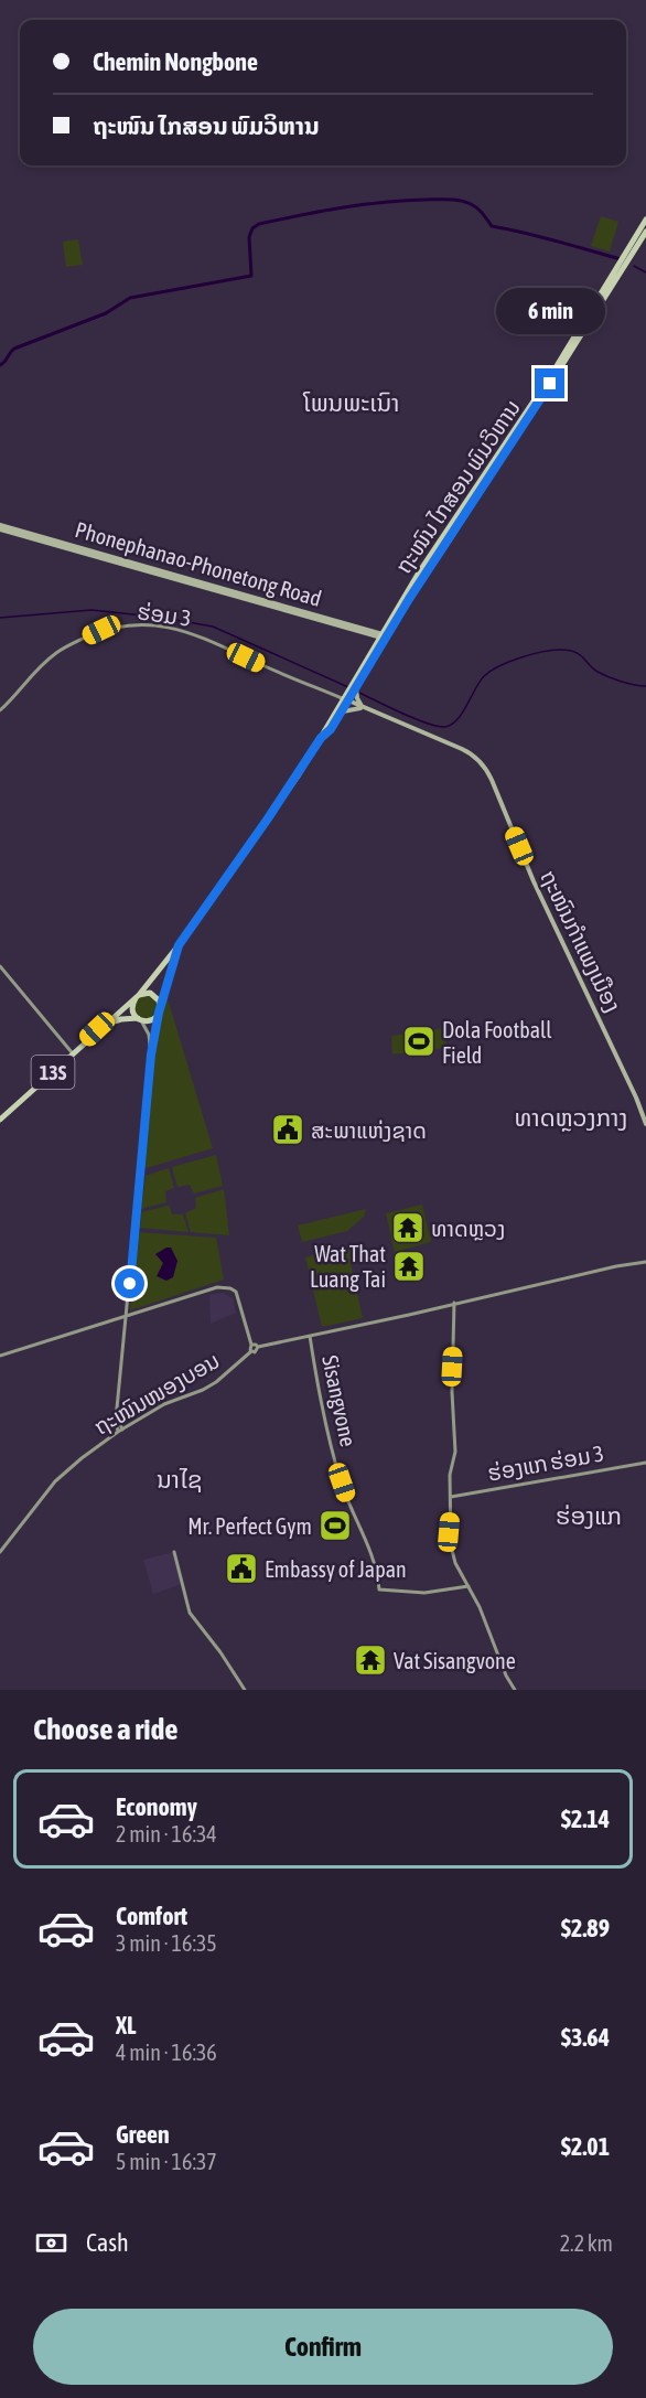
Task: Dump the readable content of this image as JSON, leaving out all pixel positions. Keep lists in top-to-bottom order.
{
  "streets": {
    "highway": ["ຖະໜົນ ໄກສອນ ພົມວິຫານ", "13S"],
    "main road": ["Phonephanao-Phonetong Road", "ຖະໜົນກຳແພງເມືອງ"],
    "street": [
      "ຮ່ອມ 3",
      "ຖະໜົນໜອງບອນ",
      "Sisangvone",
      "ຮ່ອງແກ ຮ່ອມ 3"
    ]
  },
  "crossings": [
    ["ຖະໜົນ ໄກສອນ ພົມວິຫານ", "Phonephanao-Phonetong Road"],
    ["ຖະໜົນ ໄກສອນ ພົມວິຫານ", "ຮ່ອມ 3"],
    ["ຖະໜົນ ໄກສອນ ພົມວິຫານ", "ຖະໜົນກຳແພງເມືອງ"],
    ["ຖະໜົນ ໄກສອນ ພົມວິຫານ", "13S"],
    ["ຮ່ອມ 3", "ຖະໜົນກຳແພງເມືອງ"]
  ],
  "districts": [
    "ໂພນພະເນົາ",
    "ທາດຫຼວງກາງ",
    "ນາໄຊ",
    "ຮ່ອງແກ"
  ],
  "places": {
    "sports": ["Dola Football Field", "Mr. Perfect Gym"],
    "public building": ["ສະພາແຫ່ງຊາດ", "Embassy of Japan"],
    "temple": ["ທາດຫຼວງ", "Wat That Luang Tai", "Vat Sisangvone"]
  },
  "page": {
    "banner": ["Chemin Nongbone", "ຖະໜົນ ໄກສອນ ພົມວິຫານ"],
    "bubble": "6 min",
    "heading": "Choose a ride",
    "list": [
      {
        "name": "Economy",
        "note": "2 min · 16:34",
        "value": "$2.14"
      },
      {
        "name": "Comfort",
        "note": "3 min · 16:35",
        "value": "$2.89"
      },
      {
        "name": "XL",
        "note": "4 min · 16:36",
        "value": "$3.64"
      },
      {
        "name": "Green",
        "note": "5 min · 16:37",
        "value": "$2.01"
      }
    ],
    "pay": ["Cash", "2.2 km"],
    "buttons": "Confirm"
  }
}
